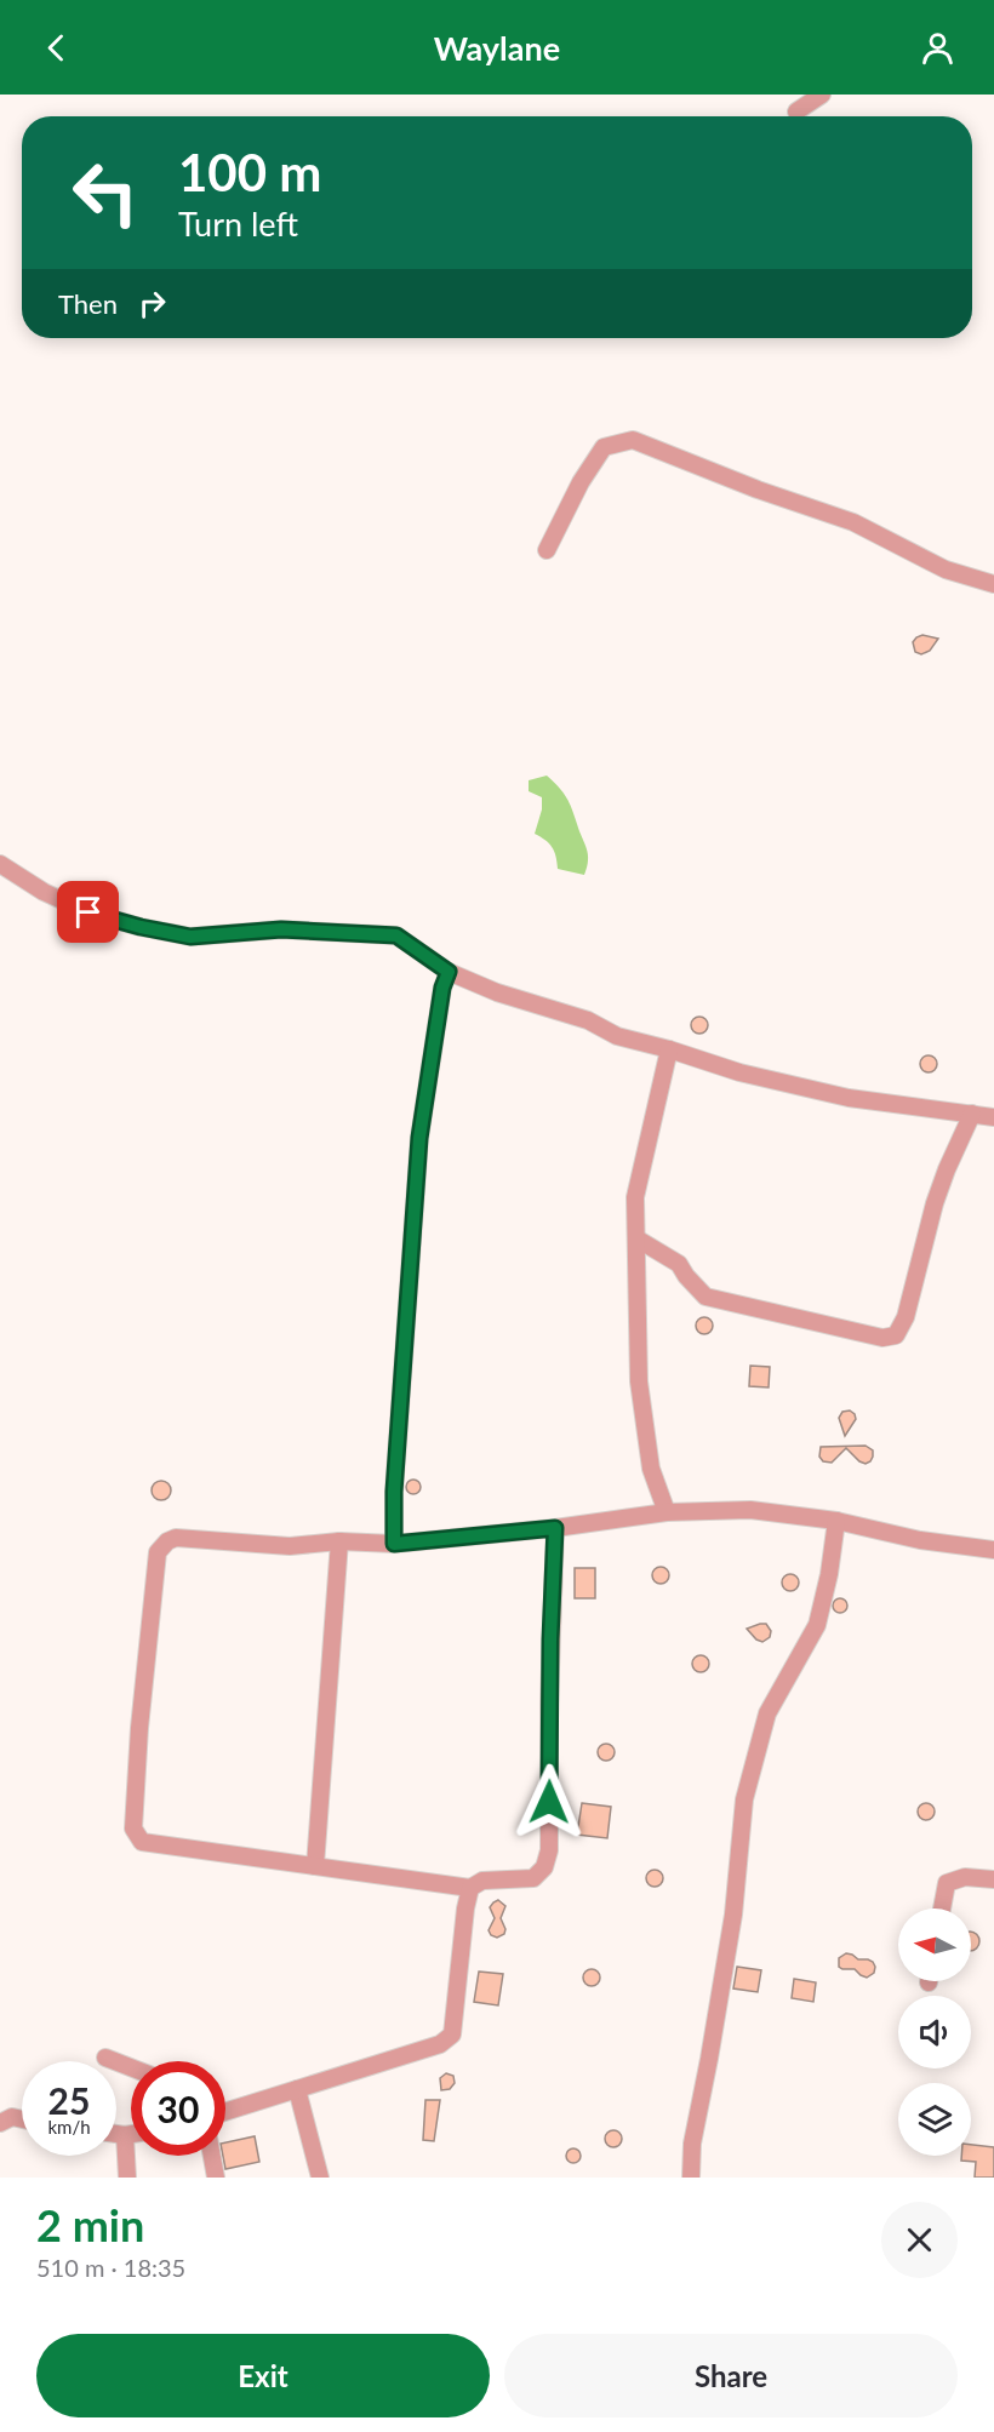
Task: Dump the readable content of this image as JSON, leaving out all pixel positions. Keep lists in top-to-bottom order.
{
  "north": "left",
  "page": {
    "header": "Waylane",
    "turn": ["100 m", "Turn left"],
    "then": "Then",
    "speed": "25 km/h",
    "limit": "30",
    "heading": ["2 min", "510 m · 18:35"],
    "buttons": ["Exit", "Share"]
  }
}
